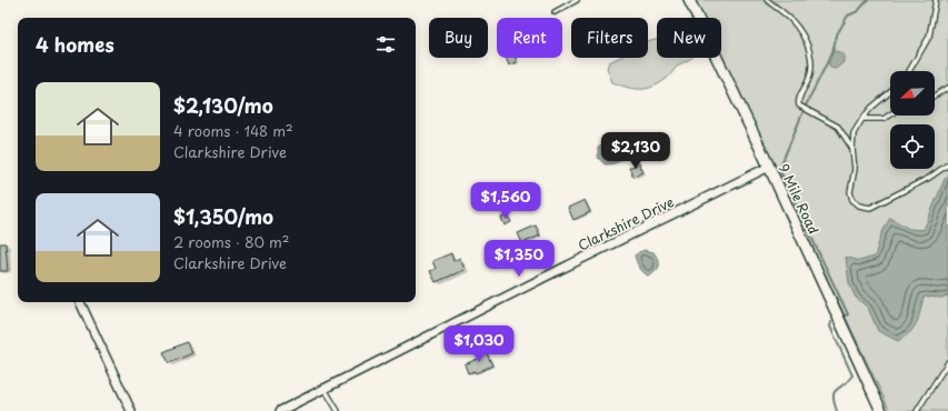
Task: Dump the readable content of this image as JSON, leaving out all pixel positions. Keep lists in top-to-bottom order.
{
  "streets": {
    "street": ["9 Mile Road", "Clarkshire Drive"]
  },
  "crossings": [
    ["9 Mile Road", "Clarkshire Drive"]
  ],
  "north": "bottom left",
  "page": {
    "chip": [
      "Buy",
      "Rent",
      "Filters",
      "New"
    ],
    "heading": "4 homes",
    "list": [
      {
        "name": "$2,130/mo",
        "note": "4 rooms · 148 m² · Clarkshire Drive"
      },
      {
        "name": "$1,350/mo",
        "note": "2 rooms · 80 m² · Clarkshire Drive"
      }
    ],
    "price": [
      "$2,130",
      "$1,560",
      "$1,350",
      "$1,030"
    ]
  }
}
